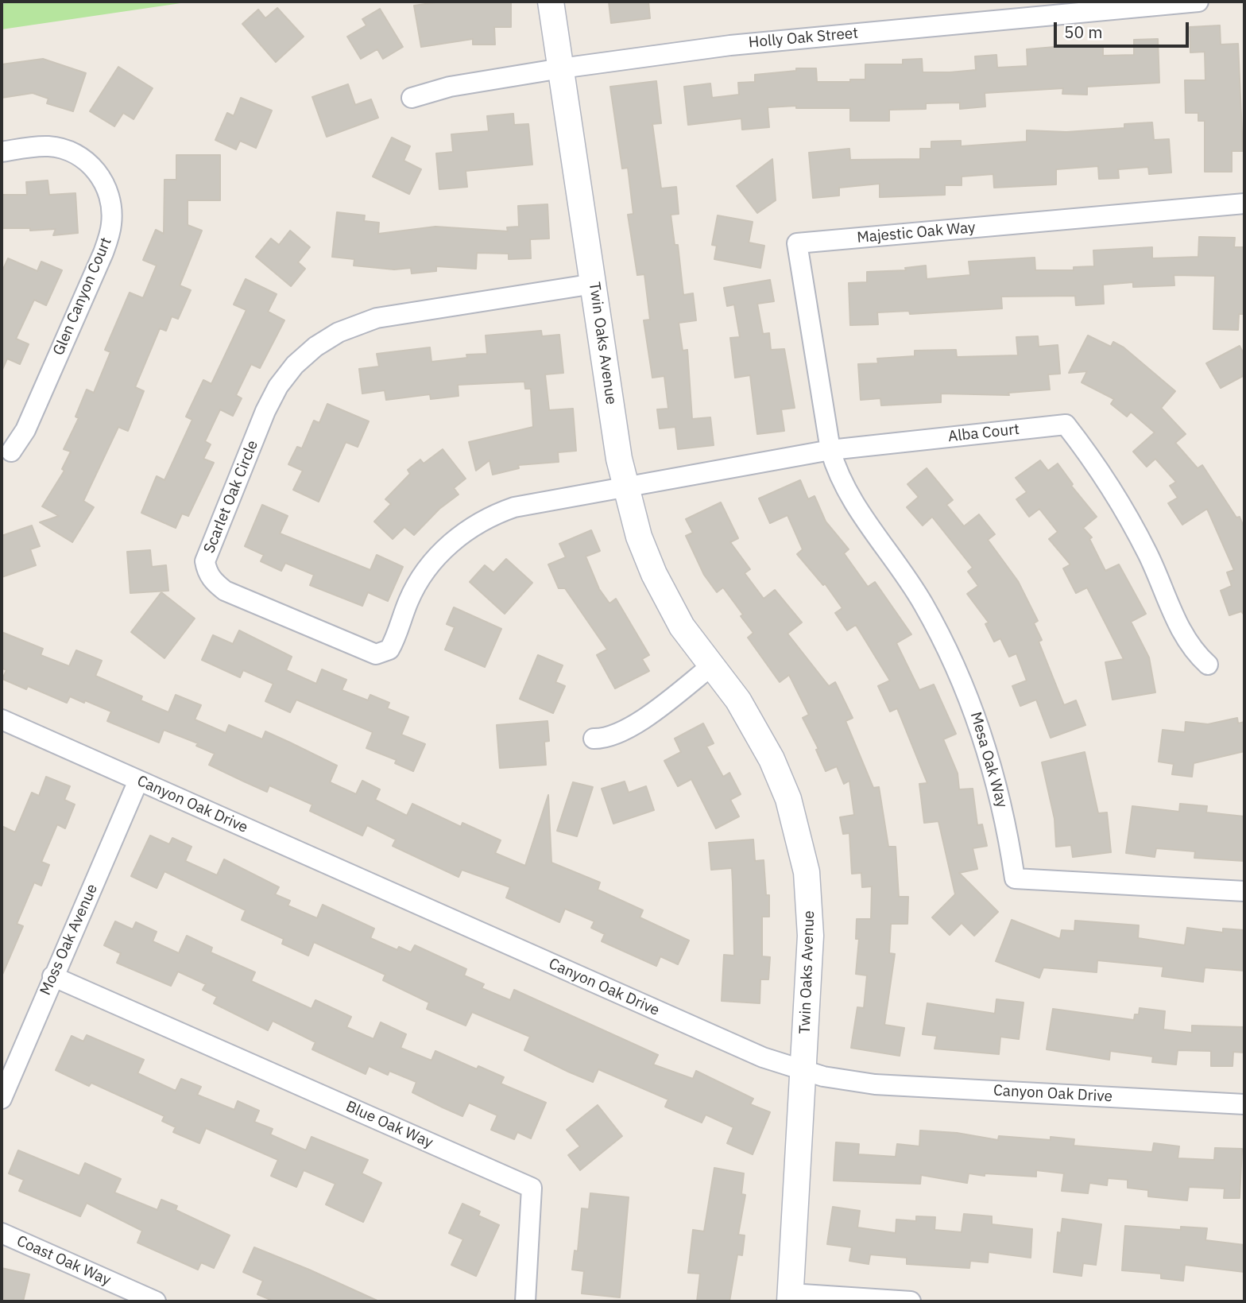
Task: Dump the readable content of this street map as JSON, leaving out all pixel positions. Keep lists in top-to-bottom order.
{
  "streets": {
    "street": [
      "Holly Oak Street",
      "Majestic Oak Way",
      "Glen Canyon Court",
      "Twin Oaks Avenue",
      "Alba Court",
      "Scarlet Oak Circle",
      "Mesa Oak Way",
      "Canyon Oak Drive",
      "Moss Oak Avenue",
      "Blue Oak Way",
      "Coast Oak Way"
    ]
  },
  "crossings": [
    ["Holly Oak Street", "Twin Oaks Avenue"],
    ["Majestic Oak Way", "Alba Court"],
    ["Majestic Oak Way", "Mesa Oak Way"],
    ["Twin Oaks Avenue", "Alba Court"],
    ["Twin Oaks Avenue", "Scarlet Oak Circle"],
    ["Twin Oaks Avenue", "Canyon Oak Drive"],
    ["Alba Court", "Scarlet Oak Circle"],
    ["Alba Court", "Mesa Oak Way"],
    ["Canyon Oak Drive", "Moss Oak Avenue"],
    ["Moss Oak Avenue", "Blue Oak Way"]
  ],
  "scale_bar": "50 m"
}
